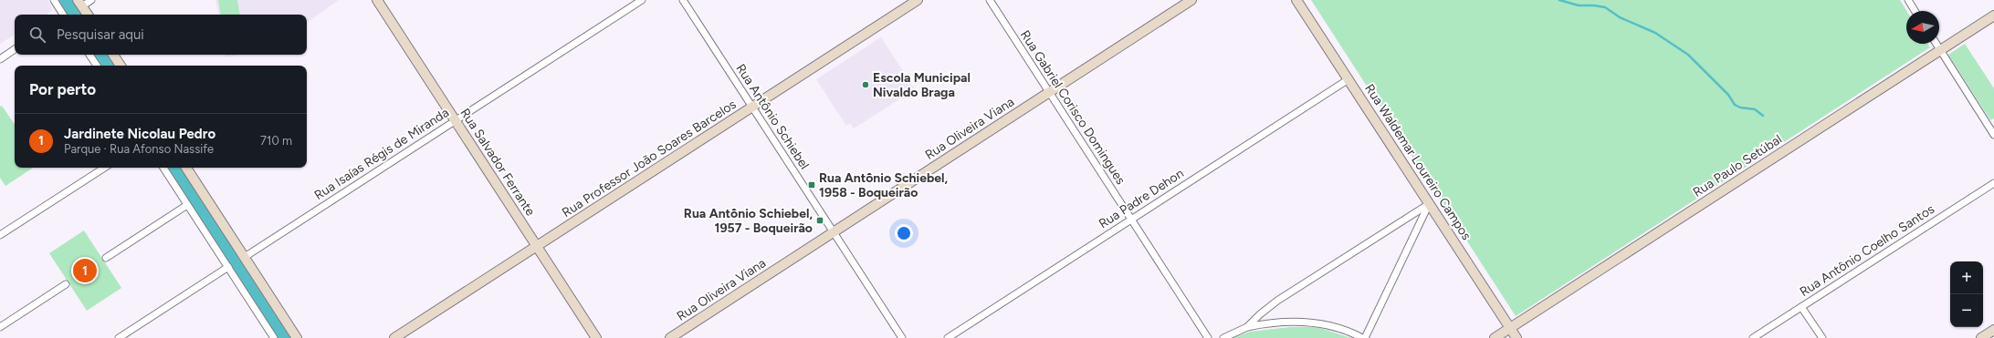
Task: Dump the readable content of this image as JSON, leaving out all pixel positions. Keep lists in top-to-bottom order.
{
  "streets": {
    "main road": [
      "Rua Oliveira Viana",
      "Rua Professor João Soares Barcelos",
      "Rua Salvador Ferrante",
      "Rua Waldemar Loureiro Campos",
      "Rua Paulo Setúbal"
    ],
    "street": [
      "Rua Gabriel Corisco Domingues",
      "Rua Antônio Schiebel",
      "Rua Isaías Régis de Miranda",
      "Rua Padre Dehon",
      "Rua Antônio Coelho Santos"
    ]
  },
  "crossings": [
    ["Rua Gabriel Corisco Domingues", "Rua Oliveira Viana"],
    ["Rua Gabriel Corisco Domingues", "Rua Padre Dehon"],
    ["Rua Antônio Schiebel", "Rua Oliveira Viana"],
    ["Rua Antônio Schiebel", "Rua Professor João Soares Barcelos"],
    ["Rua Isaías Régis de Miranda", "Rua Salvador Ferrante"],
    ["Rua Professor João Soares Barcelos", "Rua Salvador Ferrante"],
    ["Rua Waldemar Loureiro Campos", "Rua Paulo Setúbal"],
    ["Rua Waldemar Loureiro Campos", "Rua Padre Dehon"]
  ],
  "places": {
    "other": ["Escola Municipal Nivaldo Braga"],
    "transit": ["Rua Antônio Schiebel, 1958 - Boqueirão", "Rua Antônio Schiebel, 1957 - Boqueirão"]
  },
  "north": "left",
  "page": {
    "search": "Pesquisar aqui",
    "heading": "Por perto",
    "list": [
      {
        "mark": "1",
        "name": "Jardinete Nicolau Pedro",
        "note": "Parque · Rua Afonso Nassife",
        "value": "710 m"
      }
    ],
    "pins": "1",
    "map_buttons": ["+", "−"]
  }
}
